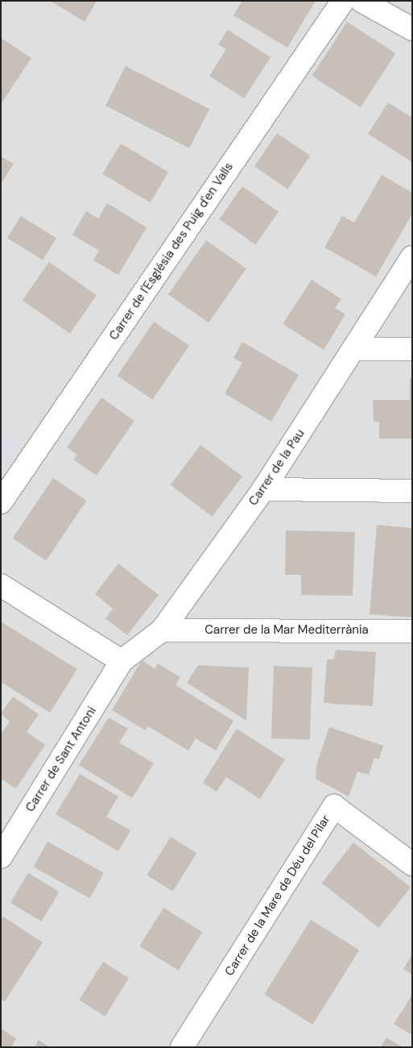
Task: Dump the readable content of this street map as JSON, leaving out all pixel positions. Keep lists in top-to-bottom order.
{
  "streets": {
    "street": [
      "Carrer de l'Església des Puig d'en Valls",
      "Carrer de la Pau",
      "Carrer de la Mar Mediterrània",
      "Carrer de Sant Antoni",
      "Carrer de la Mare de Déu del Pilar"
    ]
  },
  "crossings": [
    ["Carrer de la Pau", "Carrer de la Mar Mediterrània"],
    ["Carrer de la Pau", "Carrer de Sant Antoni"]
  ]
}
